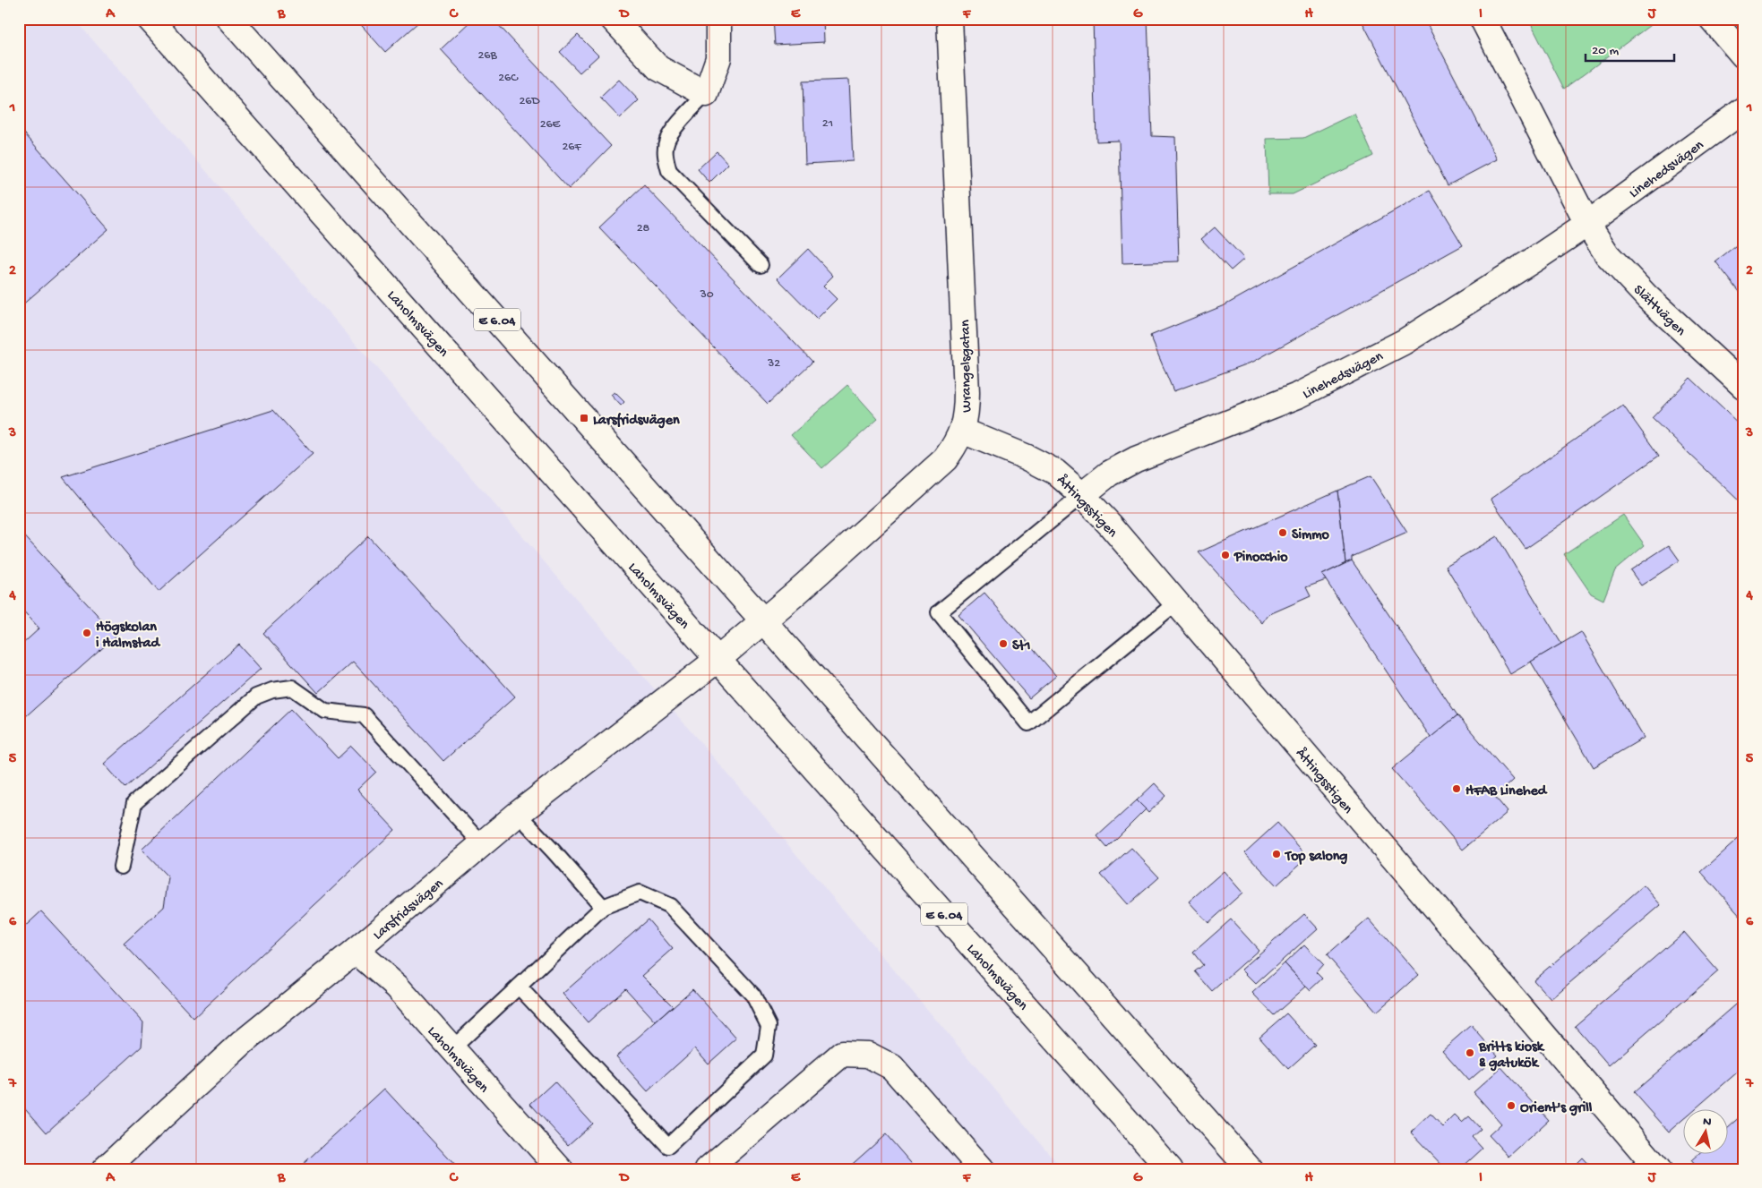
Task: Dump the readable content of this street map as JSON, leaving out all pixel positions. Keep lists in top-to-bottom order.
{
  "streets": {
    "main road": [
      "Linehedsvägen",
      "Slättvägen",
      "E 6.04",
      "Laholmsvägen",
      "Wrangelsgatan",
      "Åttingsstigen",
      "Larsfridsvägen"
    ]
  },
  "crossings": [
    ["Linehedsvägen", "Slättvägen"],
    ["Linehedsvägen", "Åttingsstigen"],
    ["E 6.04", "Wrangelsgatan"],
    ["Laholmsvägen", "Wrangelsgatan"],
    ["Laholmsvägen", "Larsfridsvägen"],
    ["Wrangelsgatan", "Åttingsstigen"],
    ["Wrangelsgatan", "Larsfridsvägen"]
  ],
  "places": {
    "transit": ["Larsfridsvägen"],
    "other": [
      "Simmo",
      "Pinocchio",
      "Högskolan i Halmstad",
      "St1",
      "HFAB Linehed",
      "Top salong",
      "Britts kiosk & gatukök",
      "Orient's grill"
    ]
  },
  "house_numbers": [
    "26B",
    "26C",
    "26D",
    "21",
    "26E",
    "26F",
    "28",
    "30",
    "32"
  ],
  "scale_bar": "20 m",
  "north": "top",
  "grid": {
    "columns": [
      "A",
      "B",
      "C",
      "D",
      "E",
      "F",
      "G",
      "H",
      "I",
      "J"
    ],
    "rows": [
      "1",
      "2",
      "3",
      "4",
      "5",
      "6",
      "7"
    ]
  }
}
